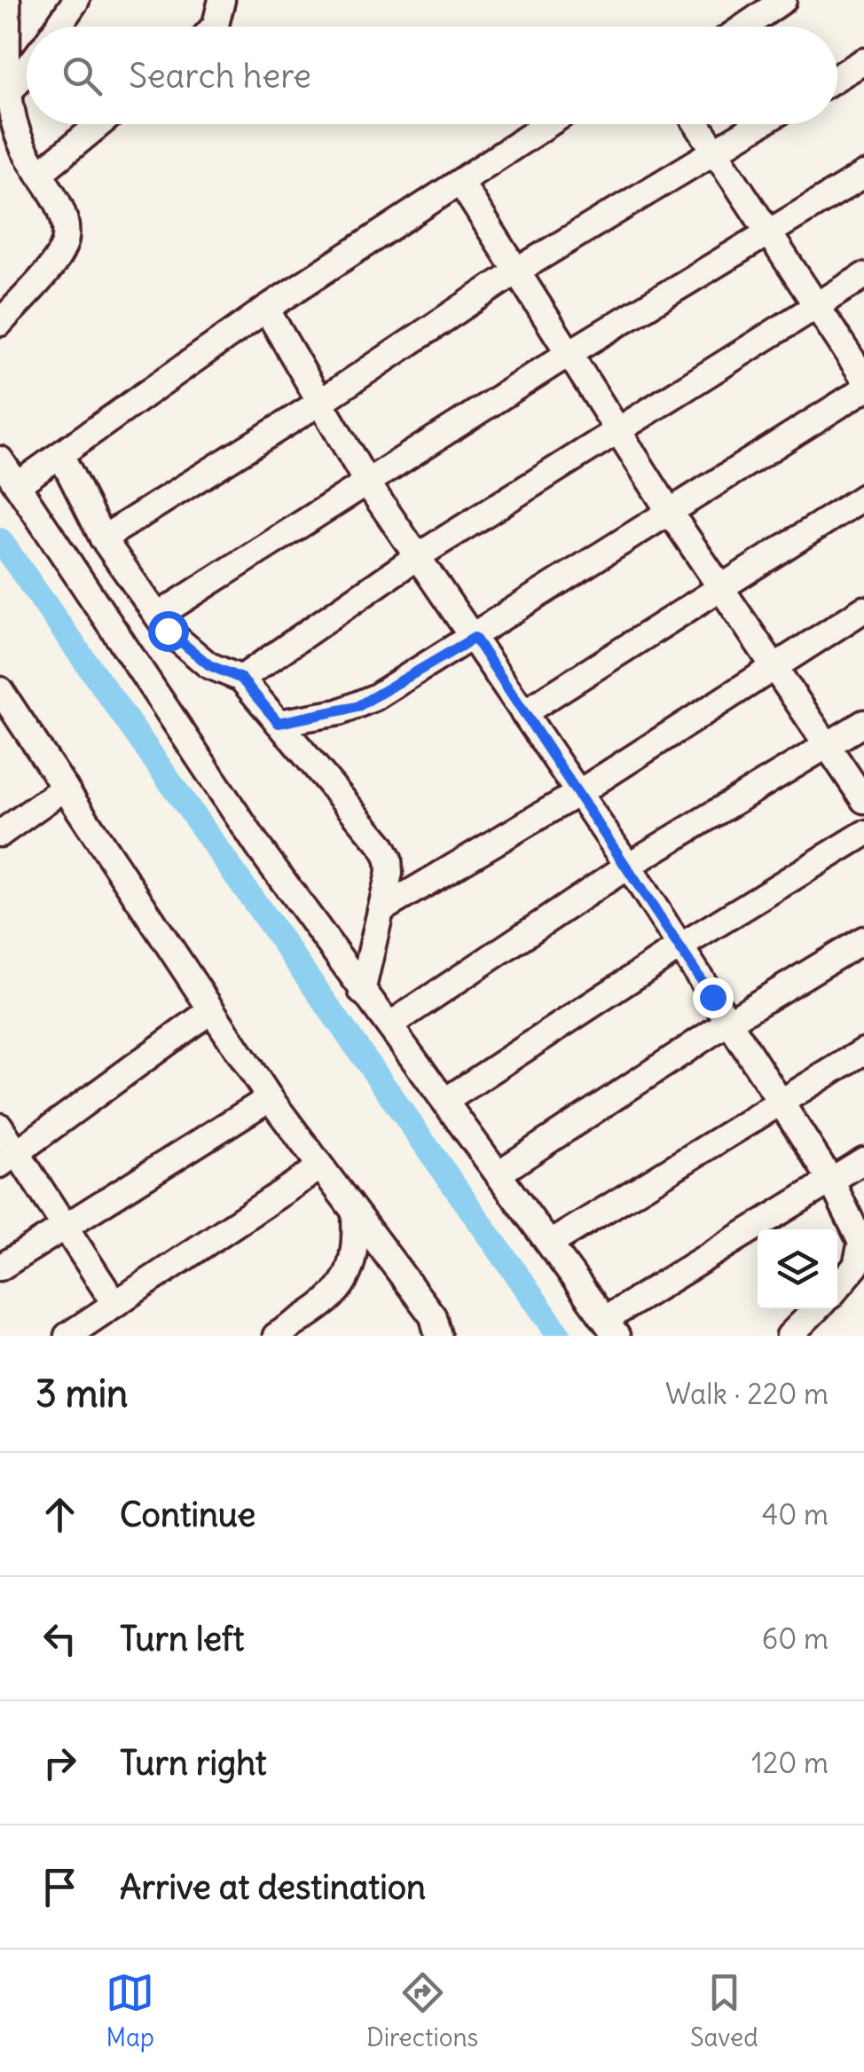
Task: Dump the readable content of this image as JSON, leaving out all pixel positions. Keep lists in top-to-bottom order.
{
  "page": {
    "search": "Search here",
    "heading": ["3 min", "Walk · 220 m"],
    "list": [
      ["Continue", "40 m"],
      ["Turn left", "60 m"],
      ["Turn right", "120 m"],
      "Arrive at destination"
    ],
    "nav": ["Map", "Directions", "Saved"]
  }
}
